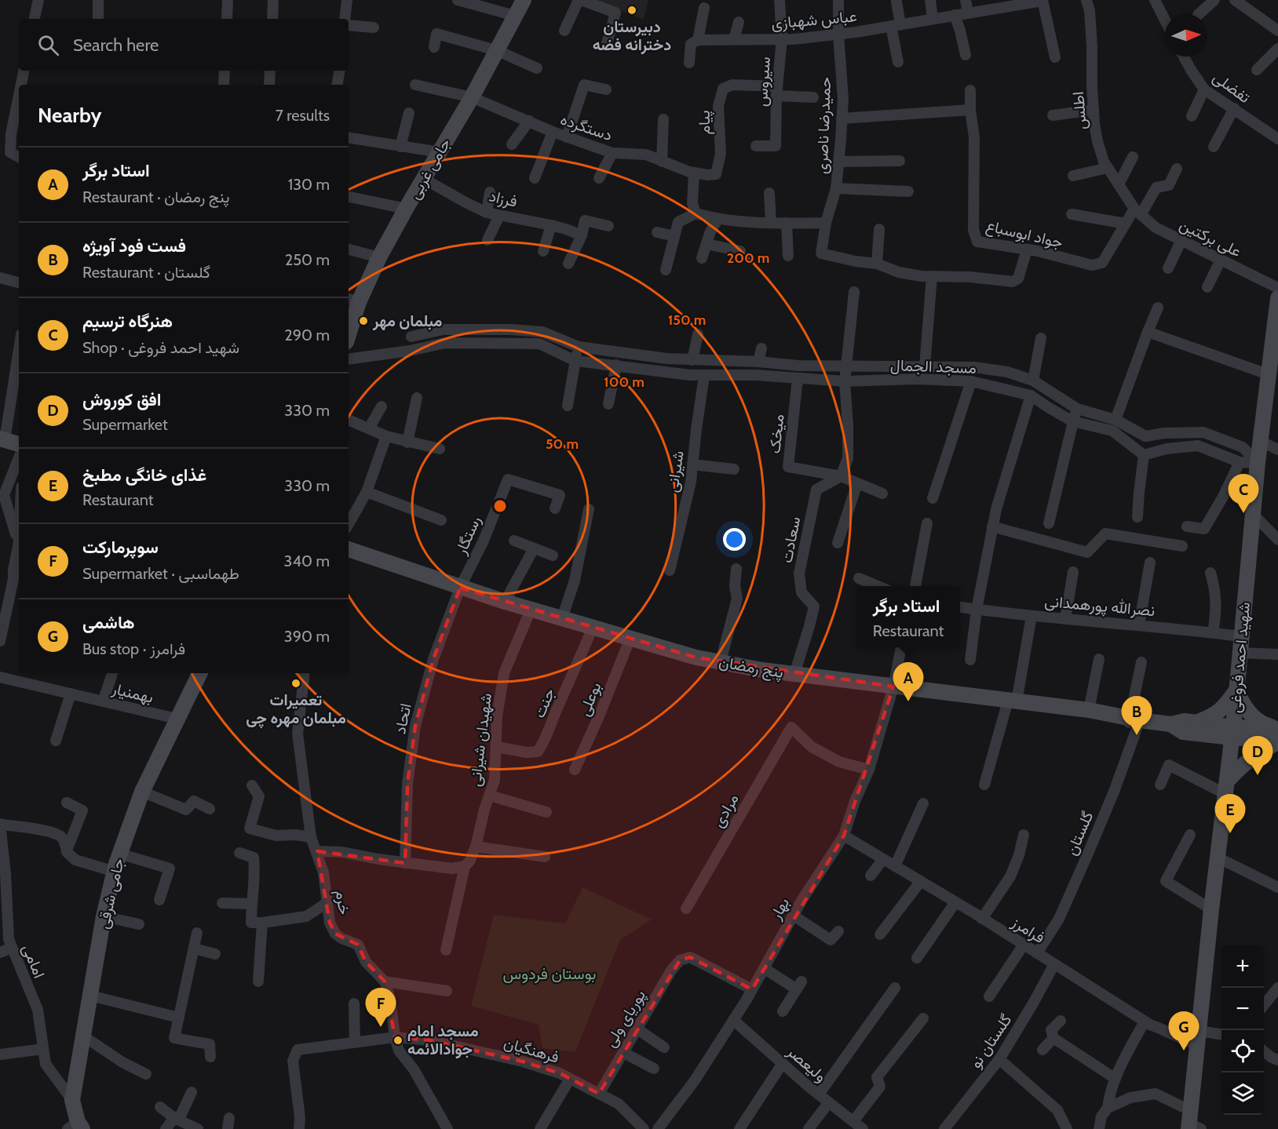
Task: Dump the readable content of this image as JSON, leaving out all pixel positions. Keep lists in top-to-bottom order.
{
  "streets": {
    "main road": [
      "جامی غربی",
      "شهید احمد فروغی",
      "پنج رمضان",
      "جامی شرقی"
    ],
    "street": [
      "عباس شهبازی",
      "سیروس",
      "تفضلی",
      "اطلس",
      "پیام",
      "حمیدرضا ناصری",
      "دستگرده",
      "فرزاد",
      "جواد ابوسباع",
      "علی برکتین",
      "مسجد الجمال",
      "میخک",
      "شیرانی",
      "رستگار",
      "سعادت",
      "نصرالله پورهمدانی",
      "بهمنیار",
      "بوعلی",
      "جنت",
      "اتحاد",
      "شهیدان شیرانی",
      "مرادی",
      "گلستان",
      "خرم",
      "بهار",
      "فرامرز",
      "امامی",
      "پوریای ولی",
      "گلستان نو",
      "فرهنگیان",
      "ولیعصر"
    ]
  },
  "crossings": [
    ["عباس شهبازی", "سیروس"],
    ["عباس شهبازی", "حمیدرضا ناصری"],
    ["سیروس", "پیام"],
    ["اطلس", "جواد ابوسباع"],
    ["اطلس", "علی برکتین"],
    ["پیام", "دستگرده"],
    ["دستگرده", "جامی غربی"],
    ["جامی غربی", "فرزاد"],
    ["جواد ابوسباع", "علی برکتین"],
    ["مسجد الجمال", "میخک"],
    ["مسجد الجمال", "شیرانی"],
    ["مسجد الجمال", "شهید احمد فروغی"],
    ["میخک", "سعادت"],
    ["رستگار", "پنج رمضان"],
    ["رستگار", "اتحاد"],
    ["سعادت", "پنج رمضان"],
    ["نصرالله پورهمدانی", "شهید احمد فروغی"],
    ["شهید احمد فروغی", "پنج رمضان"],
    ["شهید احمد فروغی", "فرامرز"],
    ["پنج رمضان", "بوعلی"],
    ["پنج رمضان", "جنت"],
    ["پنج رمضان", "اتحاد"],
    ["پنج رمضان", "شهیدان شیرانی"],
    ["پنج رمضان", "گلستان"],
    ["پنج رمضان", "بهار"],
    ["بهمنیار", "جامی شرقی"],
    ["جنت", "شهیدان شیرانی"],
    ["مرادی", "بهار"],
    ["گلستان", "فرامرز"],
    ["جامی شرقی", "امامی"],
    ["خرم", "فرهنگیان"],
    ["بهار", "فرامرز"],
    ["بهار", "پوریای ولی"],
    ["بهار", "ولیعصر"],
    ["فرامرز", "گلستان نو"],
    ["پوریای ولی", "فرهنگیان"]
  ],
  "parks": ["بوستان فردوس"],
  "places": [
    "دبیرستان دخترانه فضه",
    "مبلمان مهر",
    "تعمیرات مبلمان مهره چی",
    "مسجد امام جوادالائمه"
  ],
  "north": "right",
  "page": {
    "search": "Search here",
    "heading": ["Nearby", "7 results"],
    "list": [
      {
        "mark": "A",
        "name": "استاد برگر",
        "note": "Restaurant · پنج رمضان",
        "value": "130 m"
      },
      {
        "mark": "B",
        "name": "فست فود آویژه",
        "note": "Restaurant · گلستان",
        "value": "250 m"
      },
      {
        "mark": "C",
        "name": "هنرگاه ترسیم",
        "note": "Shop · شهید احمد فروغی",
        "value": "290 m"
      },
      {
        "mark": "D",
        "name": "افق کوروش",
        "note": "Supermarket",
        "value": "330 m"
      },
      {
        "mark": "E",
        "name": "غذای خانگی مطبخ",
        "note": "Restaurant",
        "value": "330 m"
      },
      {
        "mark": "F",
        "name": "سوپرمارکت",
        "note": "Supermarket · طهماسبی",
        "value": "340 m"
      },
      {
        "mark": "G",
        "name": "هاشمی",
        "note": "Bus stop · فرامرز",
        "value": "390 m"
      }
    ],
    "pins": [
      "C",
      "A",
      "B",
      "D",
      "E",
      "F",
      "G"
    ],
    "popup": ["استاد برگر", "Restaurant"],
    "map_buttons": ["+", "−"]
  },
  "rings": [
    "200 m",
    "150 m",
    "100 m",
    "50 m"
  ]
}
